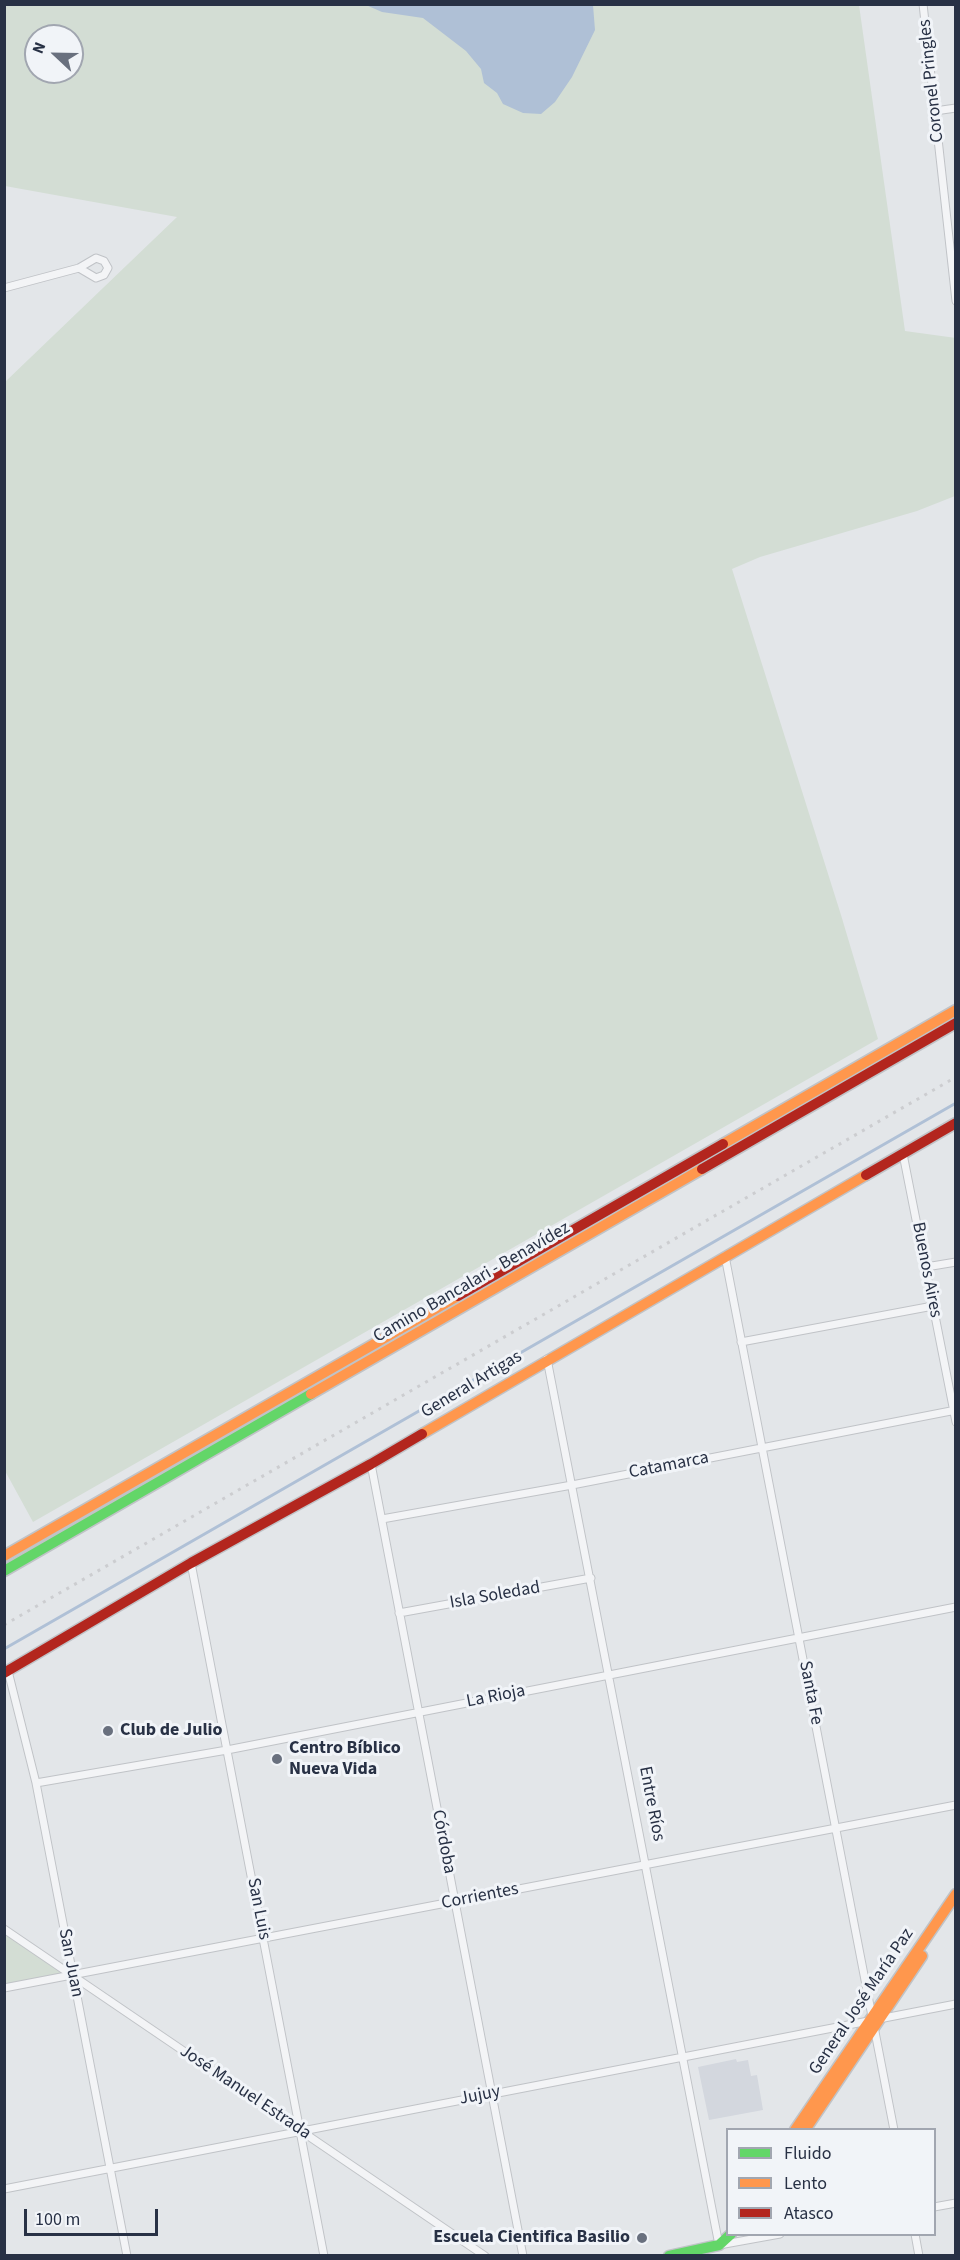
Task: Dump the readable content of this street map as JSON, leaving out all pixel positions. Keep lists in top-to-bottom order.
{
  "streets": {
    "main road": ["Camino Bancalari - Benavídez", "General Artigas", "General José María Paz"],
    "street": [
      "Coronel Pringles",
      "Buenos Aires",
      "Catamarca",
      "Isla Soledad",
      "Santa Fe",
      "La Rioja",
      "Entre Ríos",
      "Córdoba",
      "Corrientes",
      "San Luis",
      "San Juan",
      "José Manuel Estrada",
      "Jujuy"
    ]
  },
  "crossings": [
    ["Buenos Aires", "General Artigas"],
    ["Buenos Aires", "Catamarca"],
    ["General Artigas", "Santa Fe"],
    ["General Artigas", "Entre Ríos"],
    ["General Artigas", "Córdoba"],
    ["General Artigas", "San Luis"],
    ["General Artigas", "San Juan"],
    ["Catamarca", "Santa Fe"],
    ["Catamarca", "Entre Ríos"],
    ["Catamarca", "Córdoba"],
    ["Isla Soledad", "Entre Ríos"],
    ["Isla Soledad", "Córdoba"],
    ["Santa Fe", "La Rioja"],
    ["Santa Fe", "Corrientes"],
    ["Santa Fe", "General José María Paz"],
    ["Santa Fe", "Jujuy"],
    ["La Rioja", "Entre Ríos"],
    ["La Rioja", "Córdoba"],
    ["La Rioja", "San Luis"],
    ["La Rioja", "San Juan"],
    ["Entre Ríos", "Corrientes"],
    ["Entre Ríos", "Jujuy"],
    ["Córdoba", "Corrientes"],
    ["Córdoba", "Jujuy"],
    ["Corrientes", "San Luis"],
    ["Corrientes", "San Juan"],
    ["Corrientes", "José Manuel Estrada"],
    ["San Luis", "José Manuel Estrada"],
    ["San Luis", "Jujuy"],
    ["San Juan", "José Manuel Estrada"],
    ["San Juan", "Jujuy"],
    ["General José María Paz", "Jujuy"],
    ["José Manuel Estrada", "Jujuy"]
  ],
  "places": ["Club de Julio", "Centro Bíblico Nueva Vida", "Escuela Cientifica Basilio"],
  "legend": ["Fluido", "Lento", "Atasco"],
  "scale_bar": "100 m",
  "north": "left"
}
